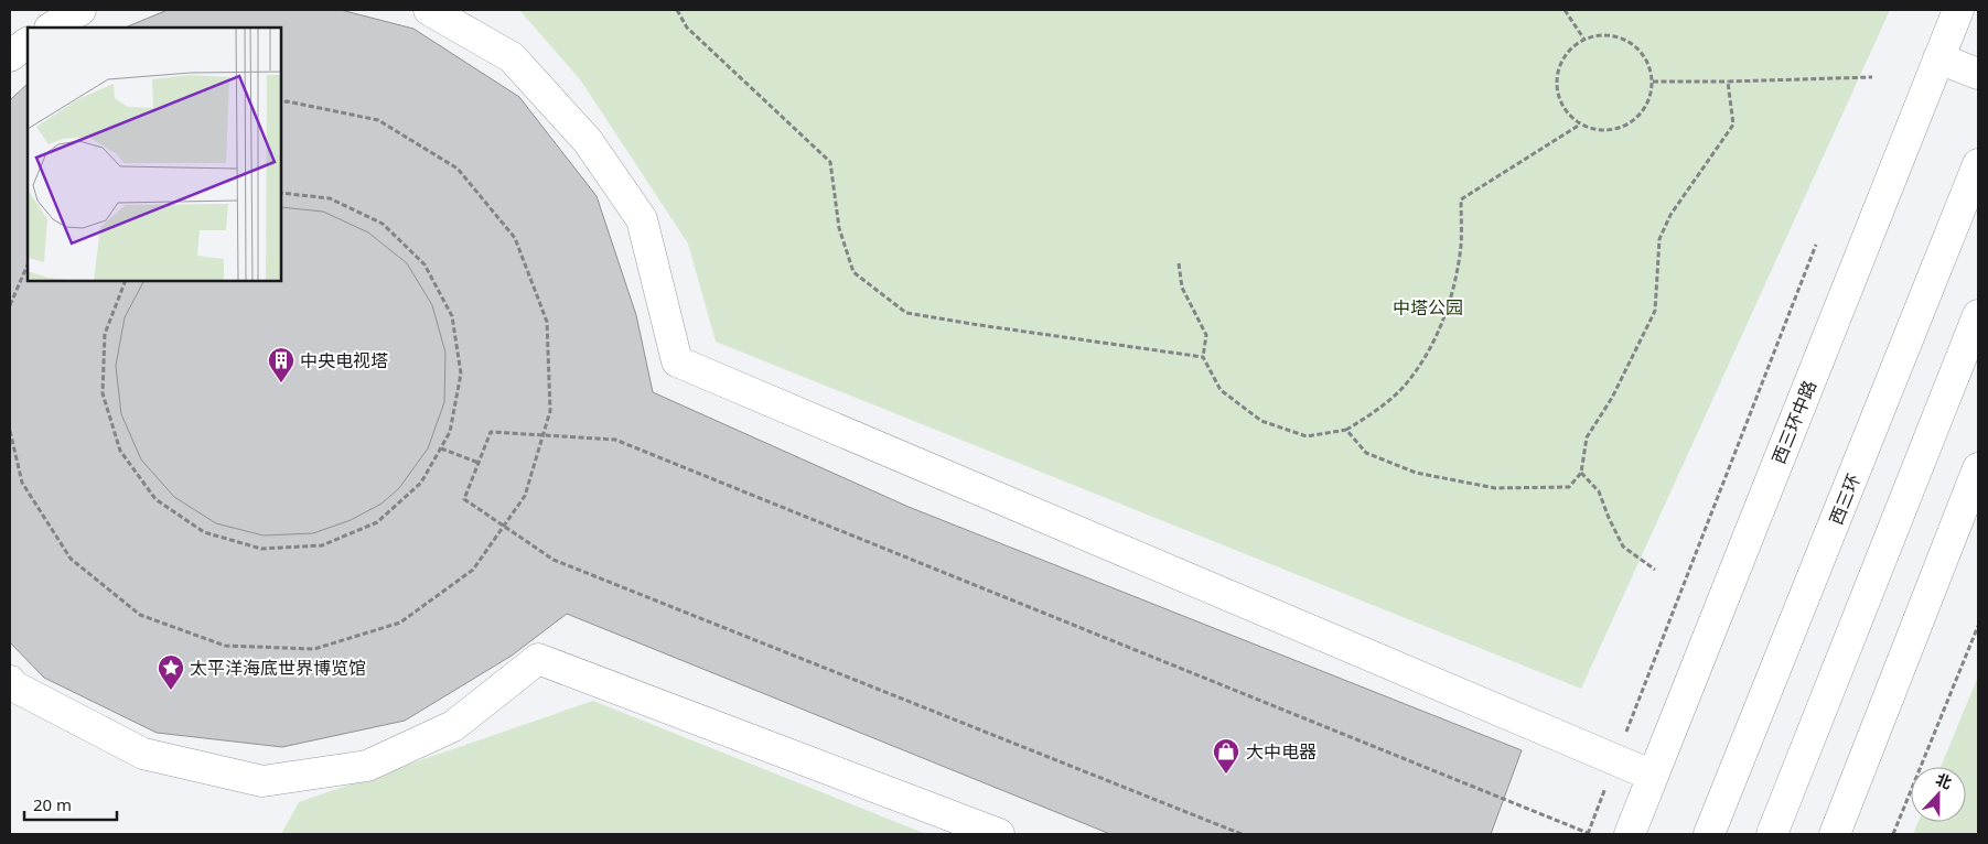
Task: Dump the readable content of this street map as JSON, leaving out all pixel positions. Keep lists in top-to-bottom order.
{
  "streets": {
    "main road": ["西三环中路", "西三环"]
  },
  "parks": ["中塔公园"],
  "places": {
    "building": ["中央电视塔"],
    "place": ["太平洋海底世界博览馆"],
    "shop": ["大中电器"]
  },
  "scale_bar": "20 m",
  "north": "top"
}
